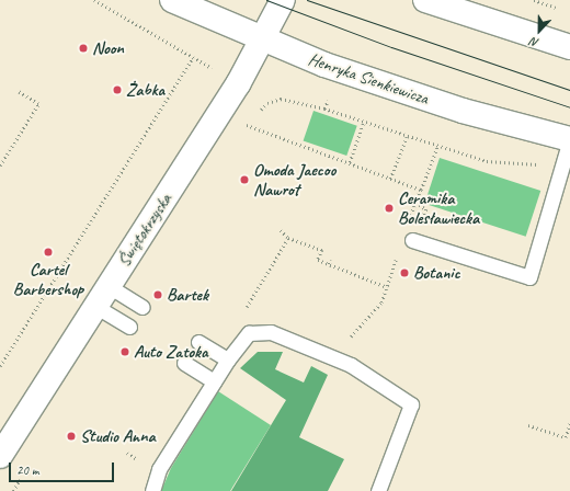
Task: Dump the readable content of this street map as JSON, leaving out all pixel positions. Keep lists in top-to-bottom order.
{
  "streets": {
    "street": ["Henryka Sienkiewicza", "Świętokrzyska"]
  },
  "crossings": [
    ["Henryka Sienkiewicza", "Świętokrzyska"]
  ],
  "places": [
    "Noon",
    "Żabka",
    "Omoda Jaecoo Nawrot",
    "Ceramika Bolesławiecka",
    "Cartel Barbershop",
    "Botanic",
    "Bartek",
    "Auto Zatoka",
    "Studio Anna"
  ],
  "scale_bar": "20 m",
  "north": "bottom"
}
